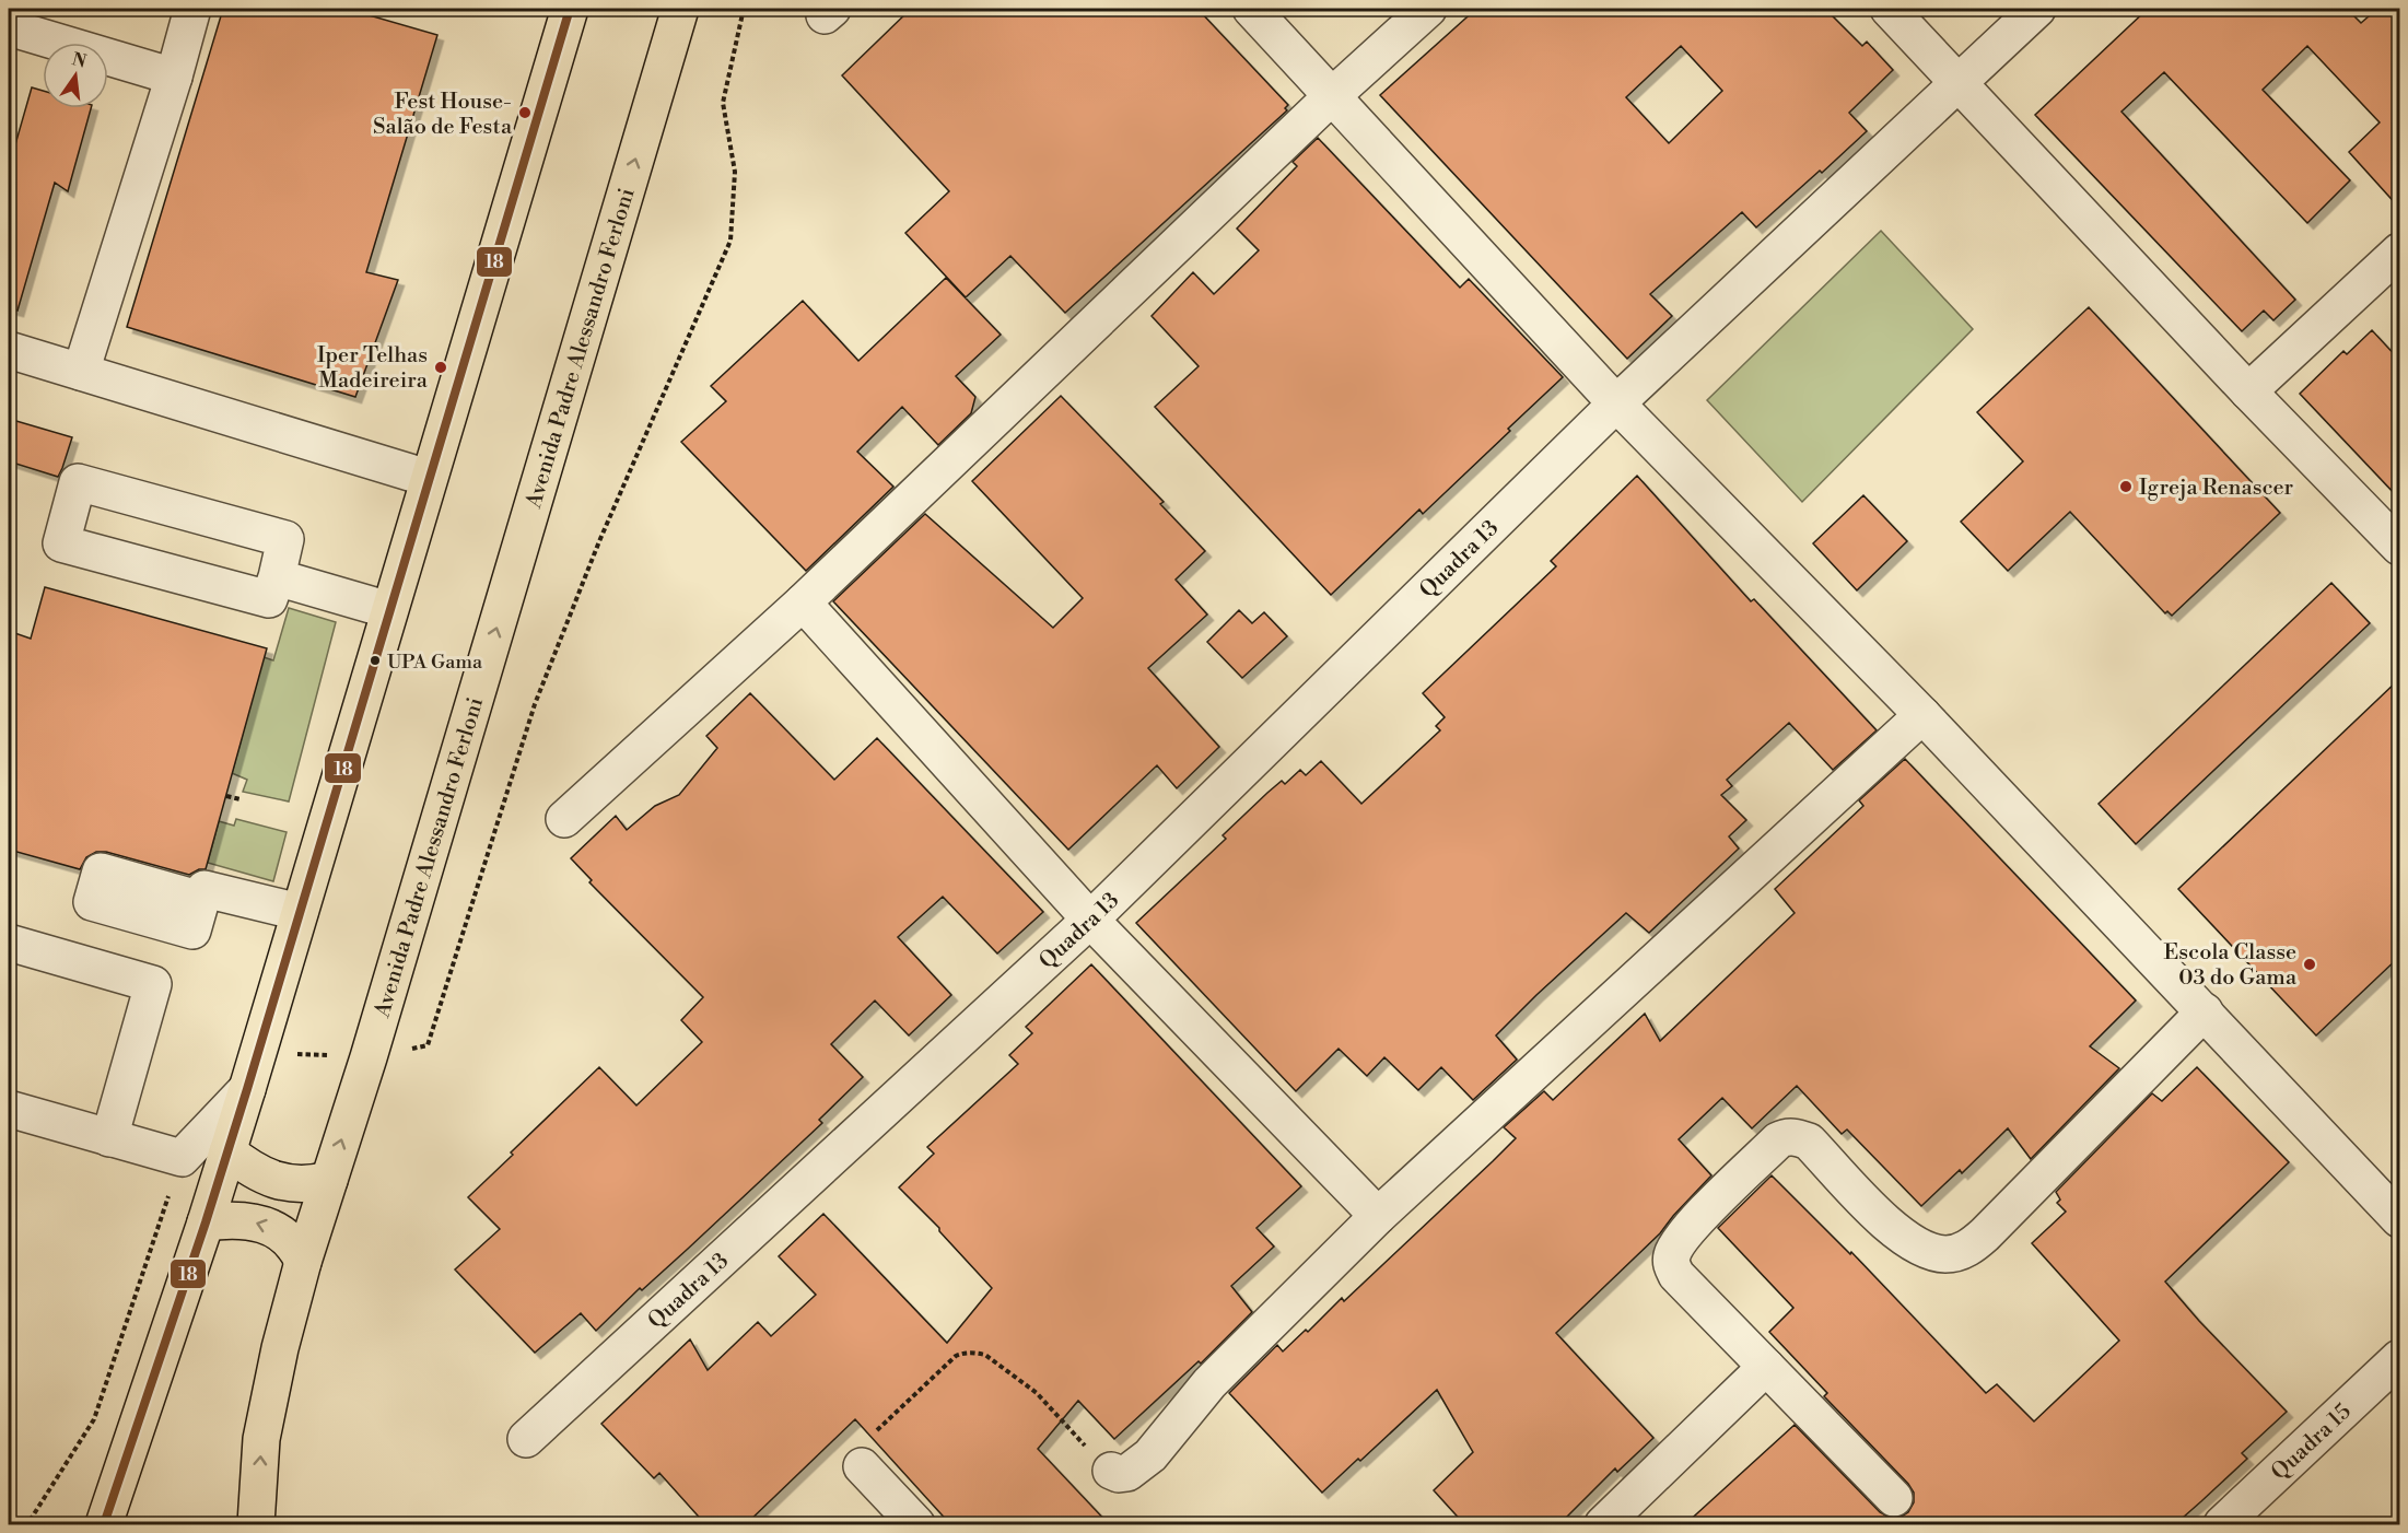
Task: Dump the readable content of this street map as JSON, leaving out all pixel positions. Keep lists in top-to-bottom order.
{
  "streets": {
    "main road": ["Avenida Padre Alessandro Ferloni"],
    "street": ["Quadra 13", "Quadra 15"]
  },
  "places": [
    "Fest House- Salão de Festa",
    "Iper Telhas Madeireira",
    "Igreja Renascer",
    "UPA Gama",
    "Escola Classe 03 do Gama"
  ],
  "lines": ["transit line 18"],
  "north": "top"
}
